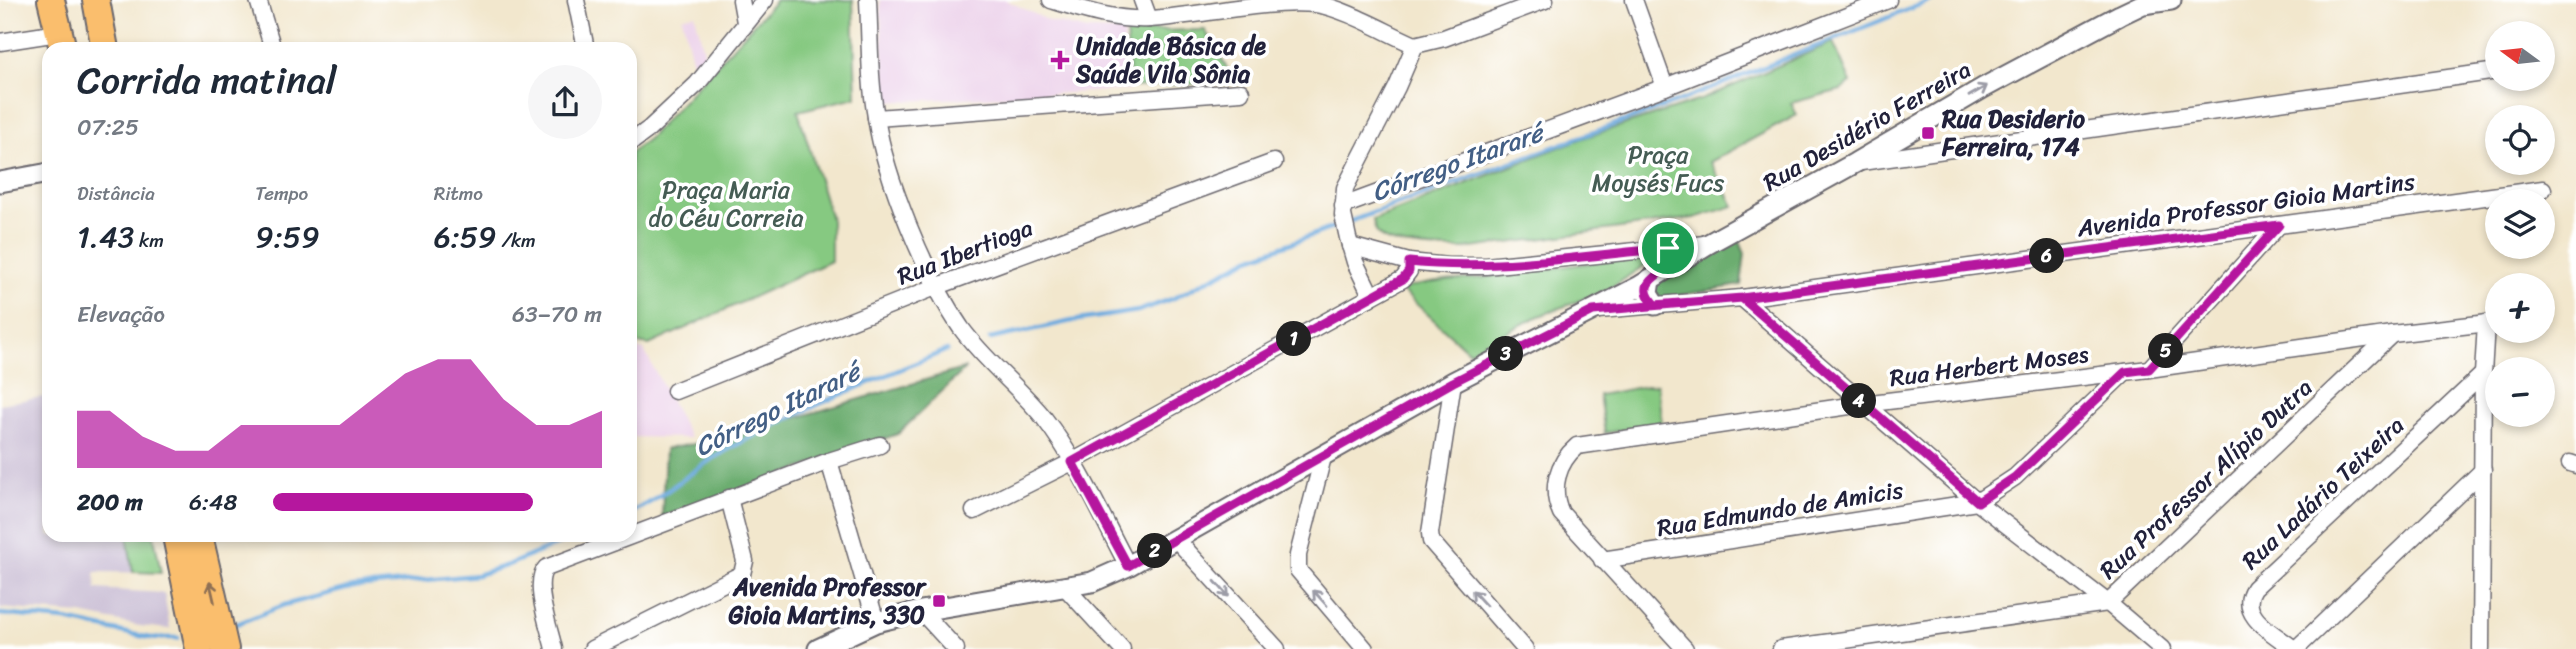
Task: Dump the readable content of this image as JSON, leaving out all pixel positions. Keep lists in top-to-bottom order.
{
  "streets": {
    "street": [
      "Rua Desidério Ferreira",
      "Avenida Professor Gioia Martins",
      "Rua Ibertioga",
      "Rua Herbert Moses",
      "Rua Professor Alípio Dutra",
      "Rua Ladário Teixeira",
      "Rua Edmundo de Amicis"
    ]
  },
  "crossings": [
    ["Rua Desidério Ferreira", "Avenida Professor Gioia Martins"],
    ["Rua Herbert Moses", "Rua Professor Alípio Dutra"],
    ["Rua Herbert Moses", "Rua Edmundo de Amicis"]
  ],
  "water": ["Córrego Itararé"],
  "parks": ["Praça Moysés Fucs", "Praça Maria do Céu Correia"],
  "places": {
    "health": ["Unidade Básica de Saúde Vila Sônia"],
    "transit": ["Rua Desiderio Ferreira, 174", "Avenida Professor Gioia Martins, 330"]
  },
  "north": "left",
  "page": {
    "map_buttons": ["+", "−"],
    "heading": ["Corrida matinal", "07:25"],
    "stats": [
      ["Distância", "1.43 km"],
      ["Tempo", "9:59"],
      ["Ritmo", "6:59 /km"]
    ],
    "pins": [
      "6",
      "1",
      "5",
      "3",
      "4",
      "2"
    ],
    "chart": ["Elevação", "63–70 m"],
    "list": [
      {
        "name": "200 m",
        "note": "6:48"
      }
    ]
  }
}
